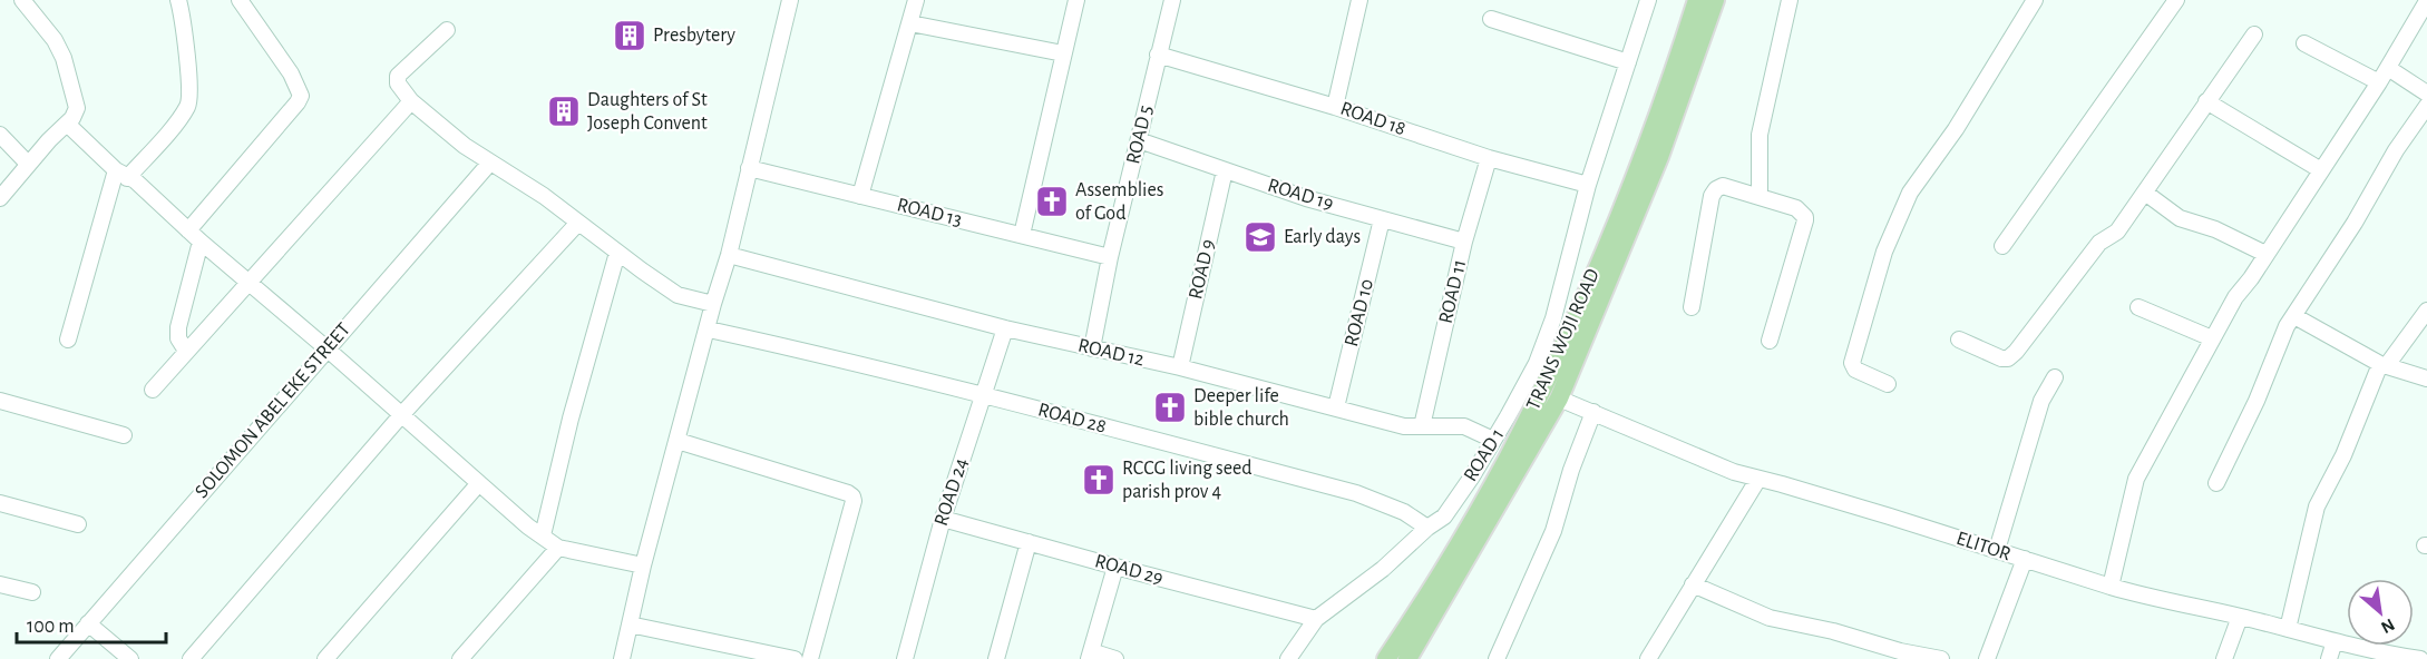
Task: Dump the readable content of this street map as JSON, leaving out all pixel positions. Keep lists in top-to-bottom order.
{
  "streets": {
    "main road": ["TRANS WOJI ROAD"],
    "street": [
      "ROAD 18",
      "ROAD 5",
      "ROAD 19",
      "ROAD 13",
      "ROAD 9",
      "ROAD 11",
      "ROAD 10",
      "ROAD 12",
      "SOLOMON ABEL EKE STREET",
      "ROAD 28",
      "ROAD 1",
      "ROAD 24",
      "ELITOR",
      "ROAD 29"
    ]
  },
  "crossings": [
    ["ROAD 18", "ROAD 5"],
    ["ROAD 18", "ROAD 11"],
    ["ROAD 18", "ROAD 1"],
    ["ROAD 5", "ROAD 19"],
    ["ROAD 5", "ROAD 13"],
    ["ROAD 5", "ROAD 12"],
    ["ROAD 19", "ROAD 9"],
    ["ROAD 19", "ROAD 11"],
    ["ROAD 19", "ROAD 10"],
    ["ROAD 9", "ROAD 12"],
    ["ROAD 11", "ROAD 12"],
    ["ROAD 10", "ROAD 12"],
    ["TRANS WOJI ROAD", "ELITOR"],
    ["ROAD 12", "ROAD 1"],
    ["ROAD 12", "ROAD 24"],
    ["ROAD 28", "ROAD 1"],
    ["ROAD 28", "ROAD 24"],
    ["ROAD 1", "ROAD 29"],
    ["ROAD 24", "ROAD 29"]
  ],
  "places": {
    "building": ["Presbytery", "Daughters of St Joseph Convent"],
    "church": ["Assemblies of God", "Deeper life bible church", "RCCG living seed parish prov 4"],
    "school or university": ["Early days"]
  },
  "scale_bar": "100 m",
  "north": "bottom right"
}
